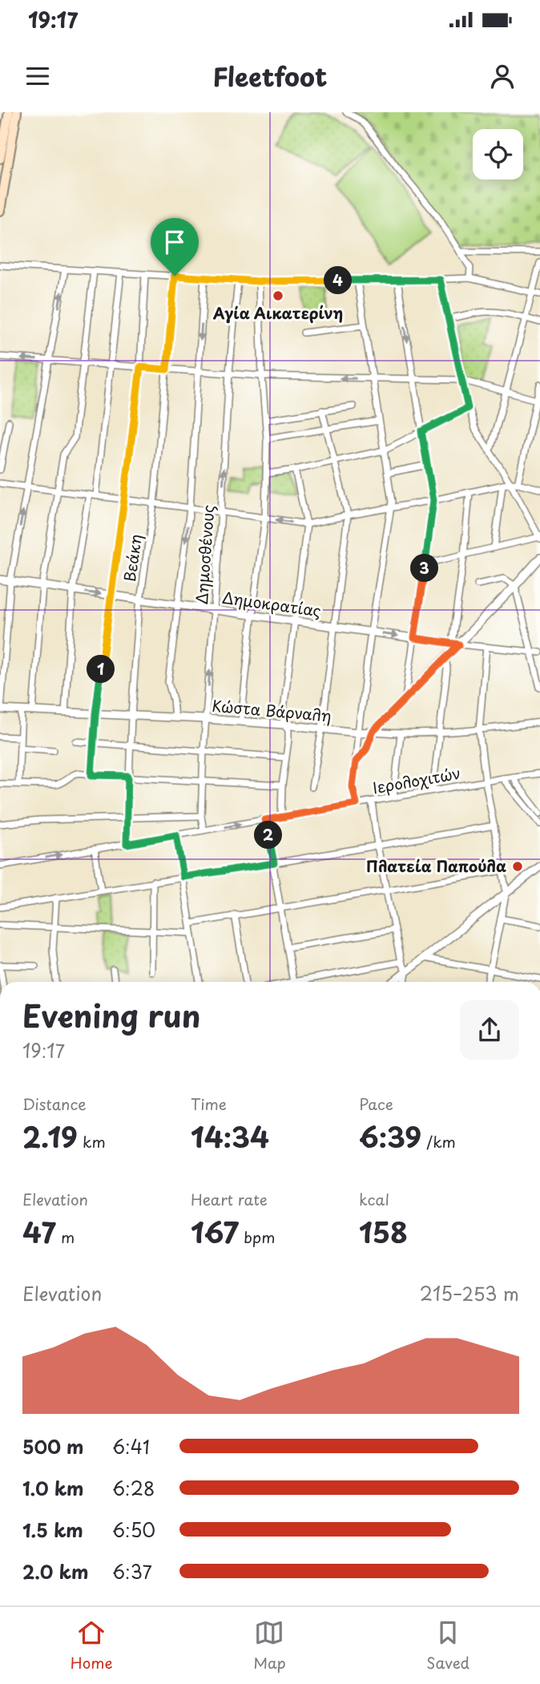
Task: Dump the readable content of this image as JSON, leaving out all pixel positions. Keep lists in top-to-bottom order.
{
  "streets": {
    "street": [
      "Δημοσθένους",
      "Βεάκη",
      "Δημοκρατίας",
      "Κώστα Βάρναλη",
      "Ιερολοχιτών"
    ]
  },
  "crossings": [
    ["Δημοσθένους", "Δημοκρατίας"],
    ["Δημοσθένους", "Κώστα Βάρναλη"],
    ["Δημοσθένους", "Ιερολοχιτών"],
    ["Βεάκη", "Δημοκρατίας"],
    ["Βεάκη", "Κώστα Βάρναλη"],
    ["Βεάκη", "Ιερολοχιτών"]
  ],
  "places": ["Αγία Αικατερίνη", "Πλατεία Παπούλα"],
  "page": {
    "status": "19:17",
    "header": "Fleetfoot",
    "pins": [
      "4",
      "3",
      "1",
      "2"
    ],
    "heading": ["Evening run", "19:17"],
    "stats": [
      ["Distance", "2.19 km"],
      ["Time", "14:34"],
      ["Pace", "6:39 /km"],
      ["Elevation", "47 m"],
      ["Heart rate", "167 bpm"],
      ["kcal", "158"]
    ],
    "chart": ["Elevation", "215–253 m"],
    "list": [
      {
        "name": "500 m",
        "note": "6:41"
      },
      {
        "name": "1.0 km",
        "note": "6:28"
      },
      {
        "name": "1.5 km",
        "note": "6:50"
      },
      {
        "name": "2.0 km",
        "note": "6:37"
      }
    ],
    "tabs": ["Home", "Map", "Saved"]
  }
}
